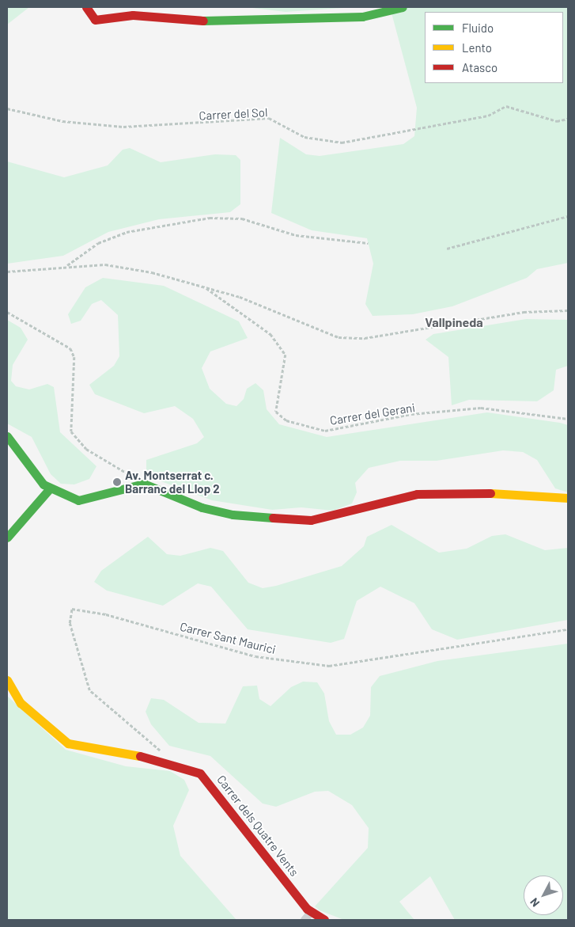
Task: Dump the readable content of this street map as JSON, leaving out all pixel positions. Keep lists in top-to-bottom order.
{
  "streets": {
    "street": ["Carrer dels Quatre Vents"],
    "path": ["Carrer del Sol", "Carrer del Gerani", "Carrer Sant Maurici"]
  },
  "crossings": [
    ["Carrer Sant Maurici", "Carrer dels Quatre Vents"]
  ],
  "districts": ["Vallpineda"],
  "places": ["Av. Montserrat c. Barranc del Llop 2"],
  "legend": ["Fluido", "Lento", "Atasco"],
  "north": "bottom left"
}
